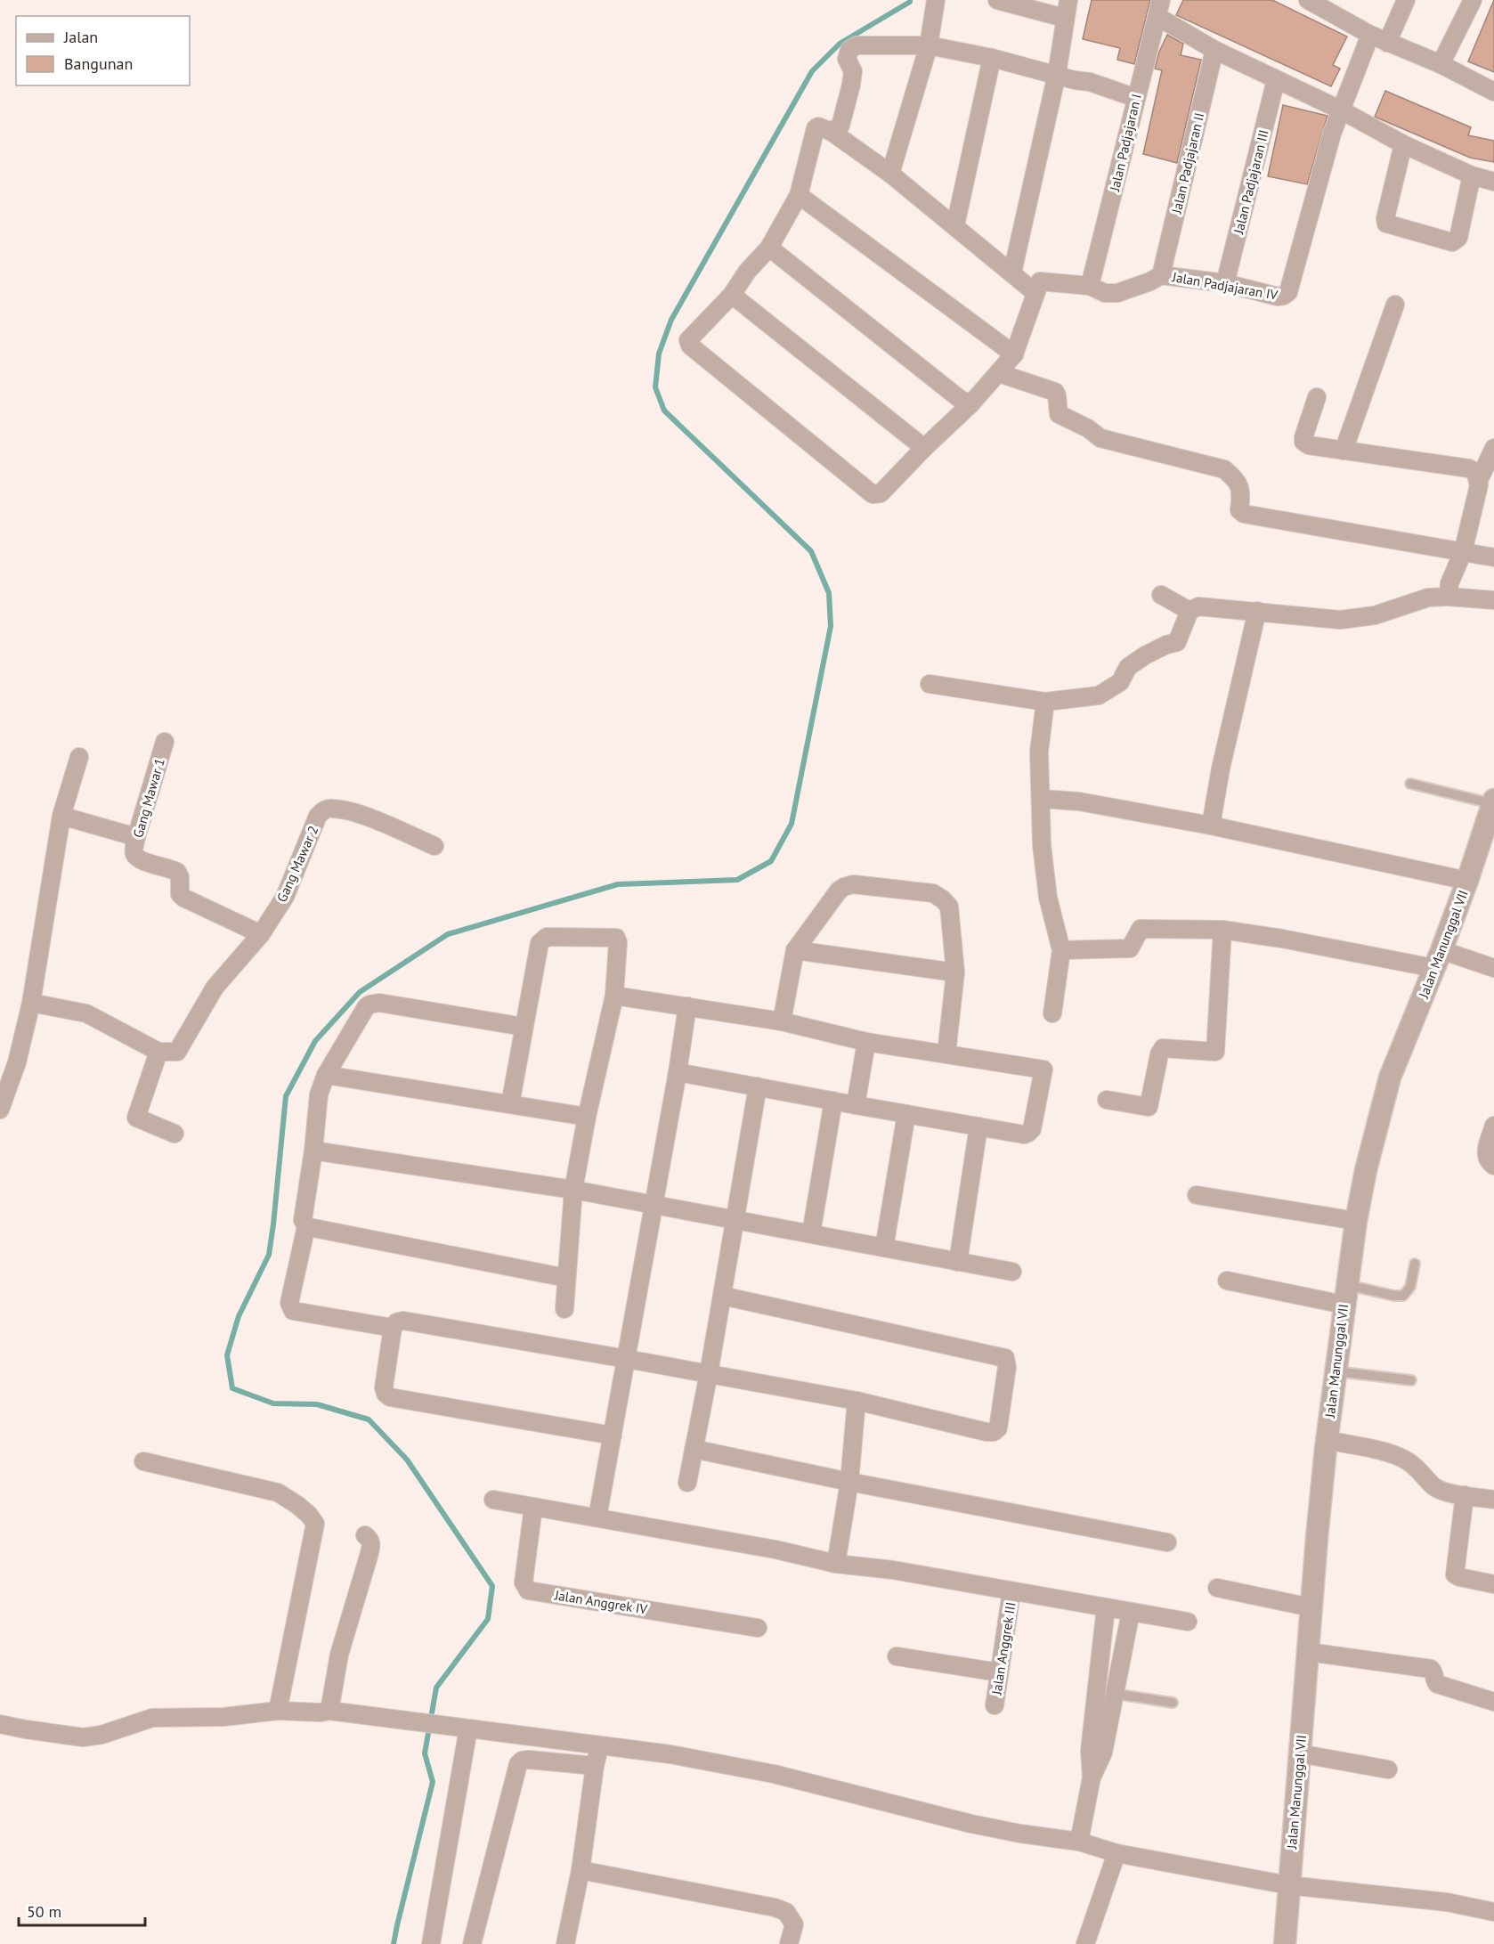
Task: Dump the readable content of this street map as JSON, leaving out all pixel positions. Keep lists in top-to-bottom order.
{
  "streets": {
    "street": [
      "Jalan Padjajaran I",
      "Jalan Padjajaran II",
      "Jalan Padjajaran III",
      "Jalan Padjajaran IV",
      "Gang Mawar 1",
      "Gang Mawar 2",
      "Jalan Manunggal VII",
      "Jalan Anggrek IV",
      "Jalan Anggrek III"
    ]
  },
  "crossings": [
    ["Jalan Padjajaran I", "Jalan Padjajaran IV"],
    ["Jalan Padjajaran II", "Jalan Padjajaran IV"],
    ["Jalan Padjajaran III", "Jalan Padjajaran IV"],
    ["Gang Mawar 1", "Gang Mawar 2"]
  ],
  "legend": ["Jalan", "Bangunan"],
  "scale_bar": "50 m"
}
